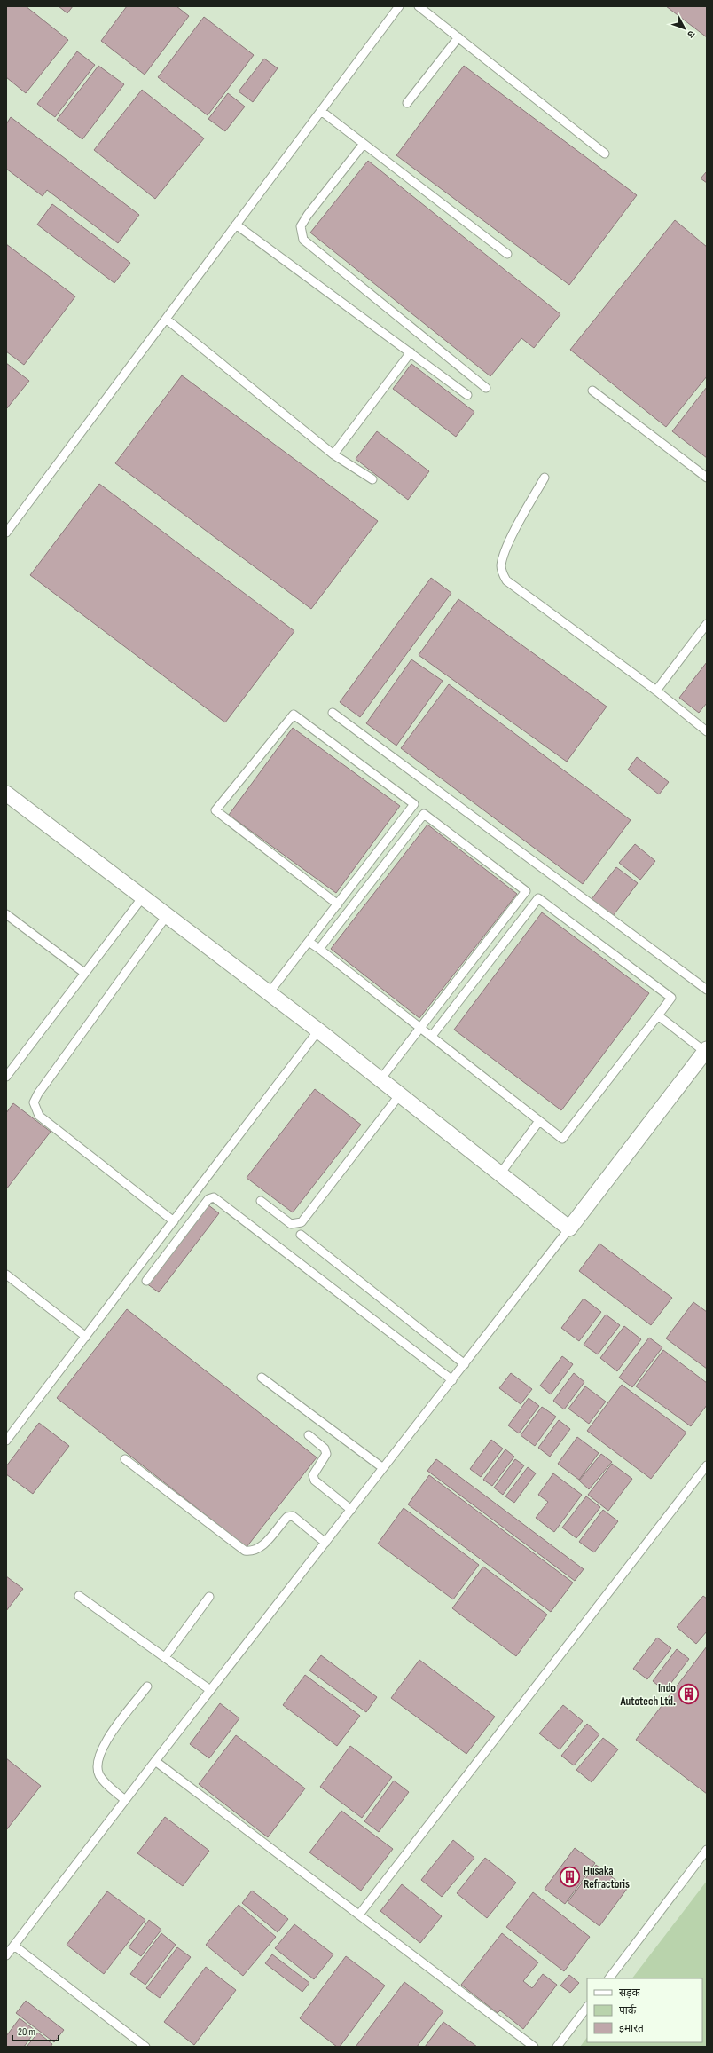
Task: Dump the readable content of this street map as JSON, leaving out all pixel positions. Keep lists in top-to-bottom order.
{
  "places": {
    "building": ["Indo Autotech Ltd.", "Husaka Refractoris"]
  },
  "legend": ["सड़क", "पार्क", "इमारत"],
  "scale_bar": "20 m",
  "north": "bottom right"
}
